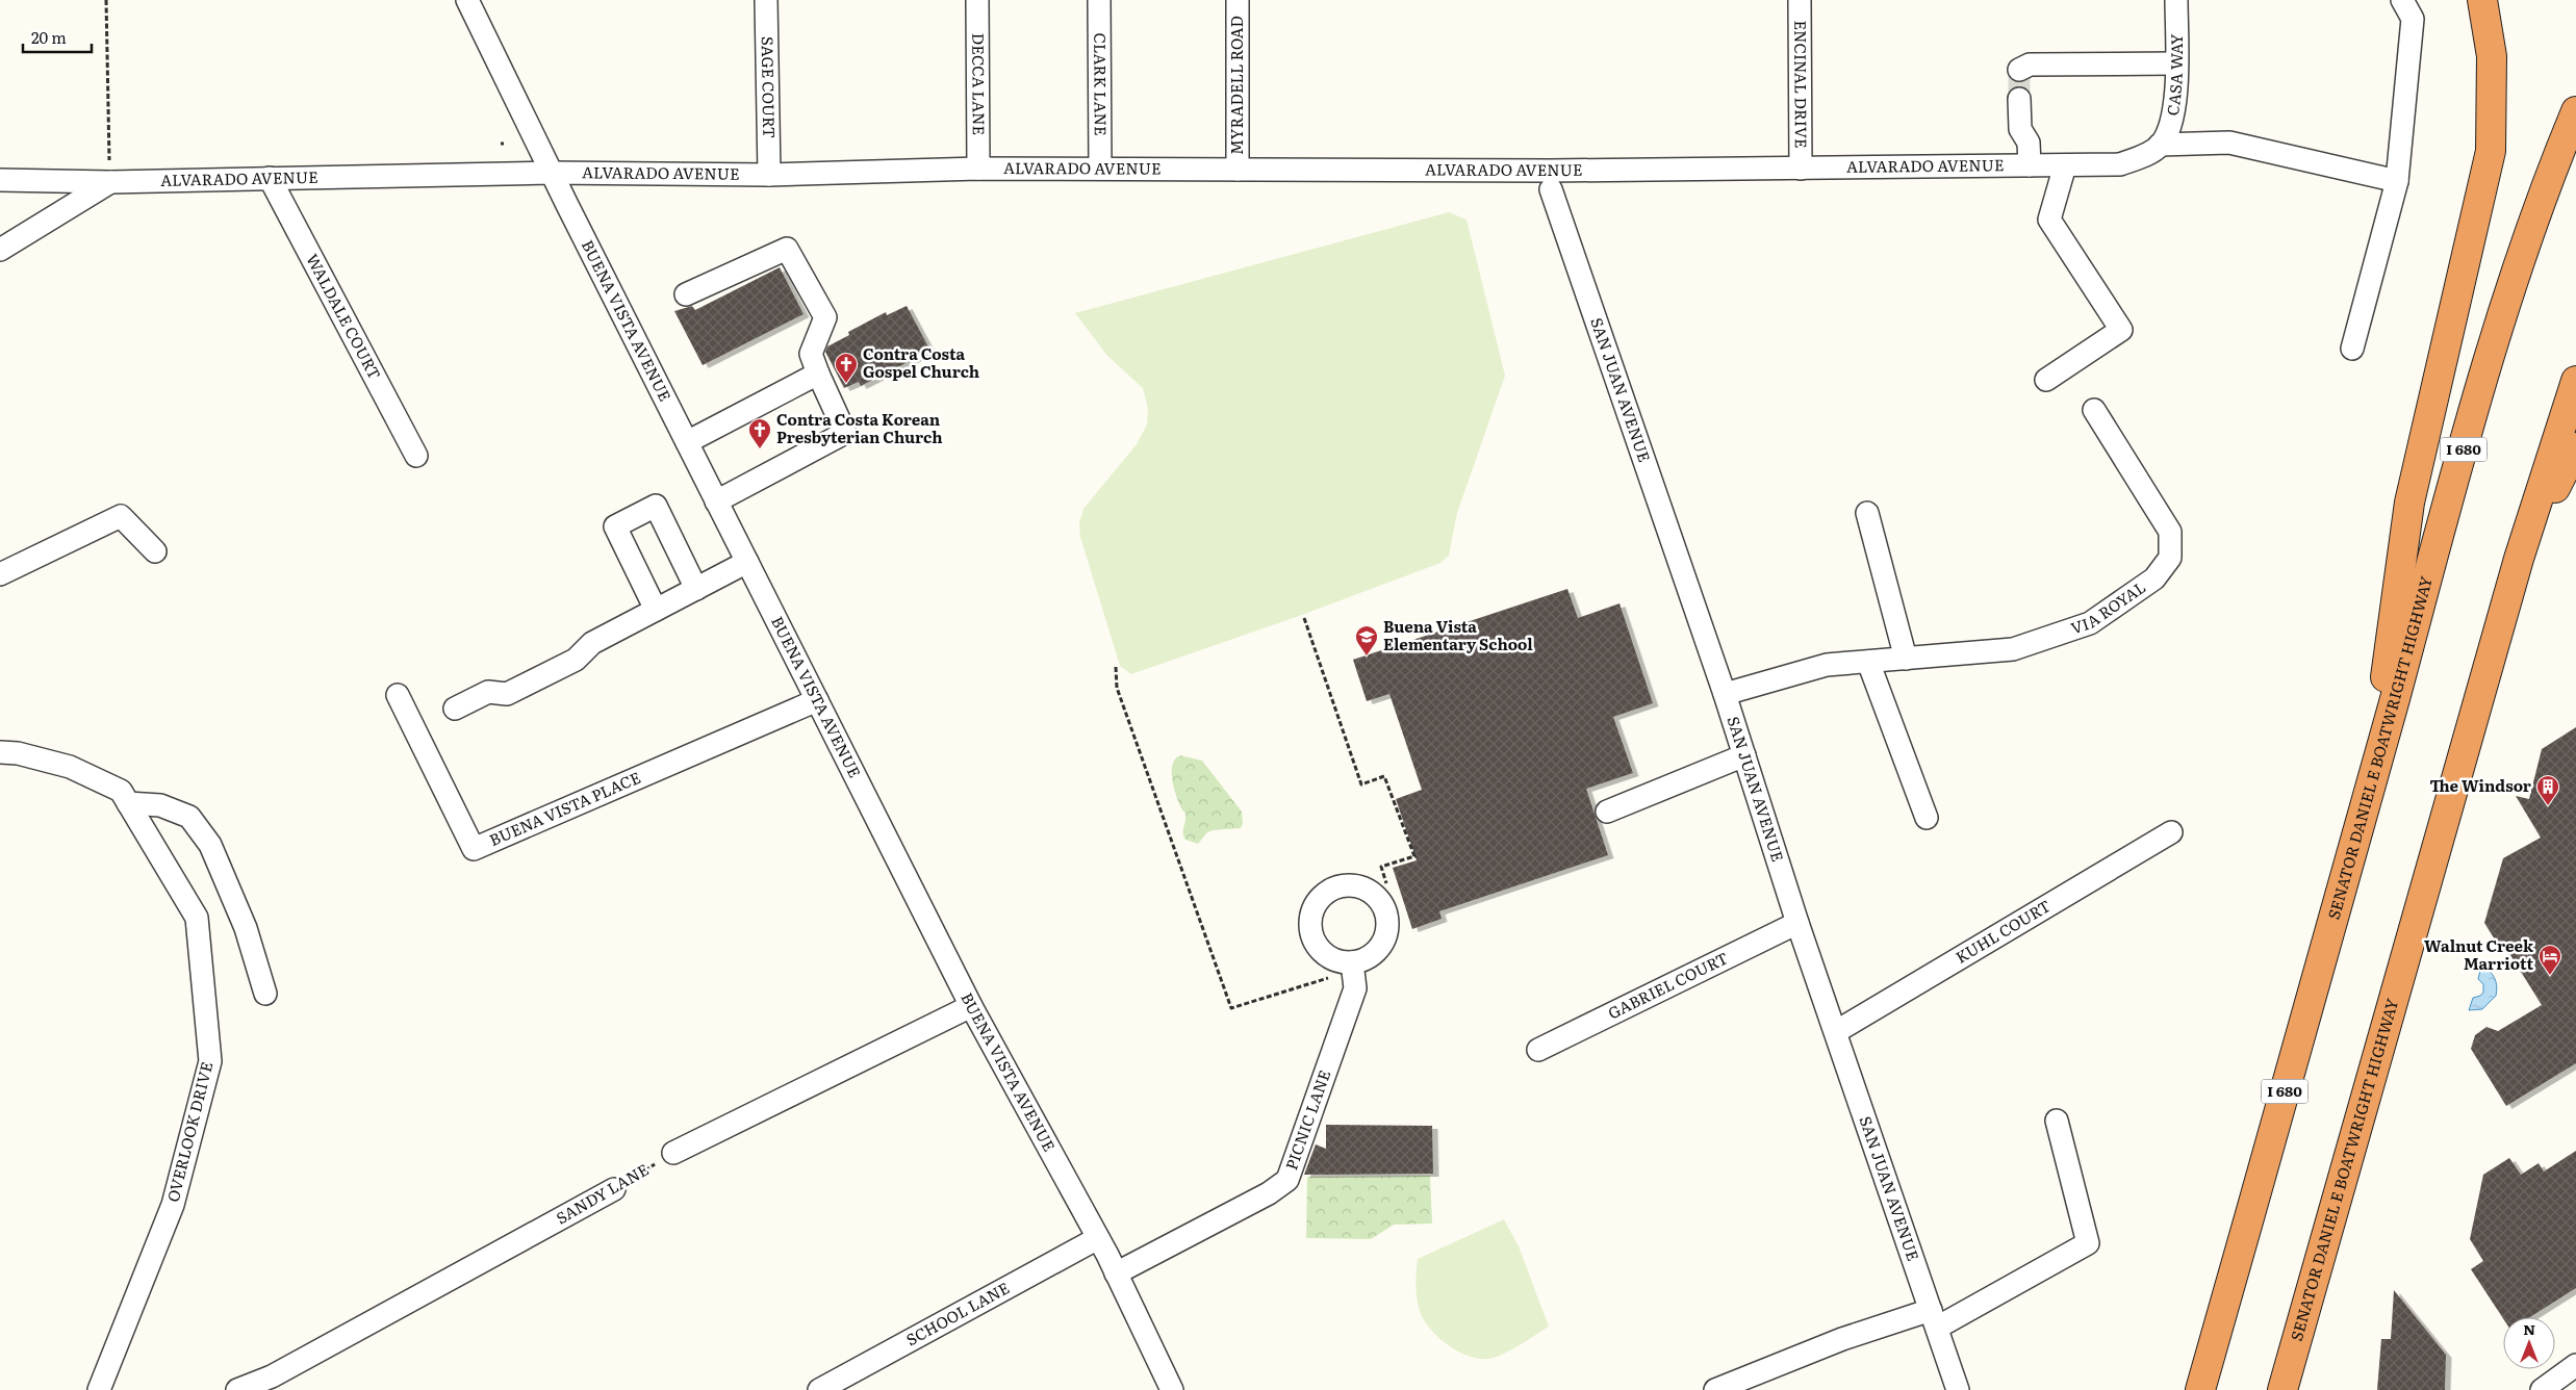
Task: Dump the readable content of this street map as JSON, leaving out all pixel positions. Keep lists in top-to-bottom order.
{
  "streets": {
    "highway": ["I 680", "SENATOR DANIEL E BOATWRIGHT HIGHWAY"],
    "street": [
      "CASA WAY",
      "DECCA LANE",
      "CLARK LANE",
      "ENCINAL DRIVE",
      "MYRADELL ROAD",
      "SAGE COURT",
      "ALVARADO AVENUE",
      "WALDALE COURT",
      "BUENA VISTA AVENUE",
      "SAN JUAN AVENUE",
      "VIA ROYAL",
      "BUENA VISTA PLACE",
      "KUHL COURT",
      "GABRIEL COURT",
      "PICNIC LANE",
      "OVERLOOK DRIVE",
      "SANDY LANE",
      "SCHOOL LANE"
    ]
  },
  "crossings": [
    ["CASA WAY", "ALVARADO AVENUE"],
    ["DECCA LANE", "ALVARADO AVENUE"],
    ["CLARK LANE", "ALVARADO AVENUE"],
    ["ENCINAL DRIVE", "ALVARADO AVENUE"],
    ["MYRADELL ROAD", "ALVARADO AVENUE"],
    ["SAGE COURT", "ALVARADO AVENUE"],
    ["ALVARADO AVENUE", "WALDALE COURT"],
    ["ALVARADO AVENUE", "BUENA VISTA AVENUE"],
    ["BUENA VISTA AVENUE", "BUENA VISTA PLACE"],
    ["BUENA VISTA AVENUE", "PICNIC LANE"],
    ["BUENA VISTA AVENUE", "SCHOOL LANE"],
    ["SAN JUAN AVENUE", "VIA ROYAL"],
    ["SAN JUAN AVENUE", "KUHL COURT"],
    ["SAN JUAN AVENUE", "GABRIEL COURT"]
  ],
  "places": {
    "church": ["Contra Costa Gospel Church", "Contra Costa Korean Presbyterian Church"],
    "school or university": ["Buena Vista Elementary School"],
    "building": ["The Windsor"],
    "hotel": ["Walnut Creek Marriott"]
  },
  "scale_bar": "20 m",
  "north": "top"
}
